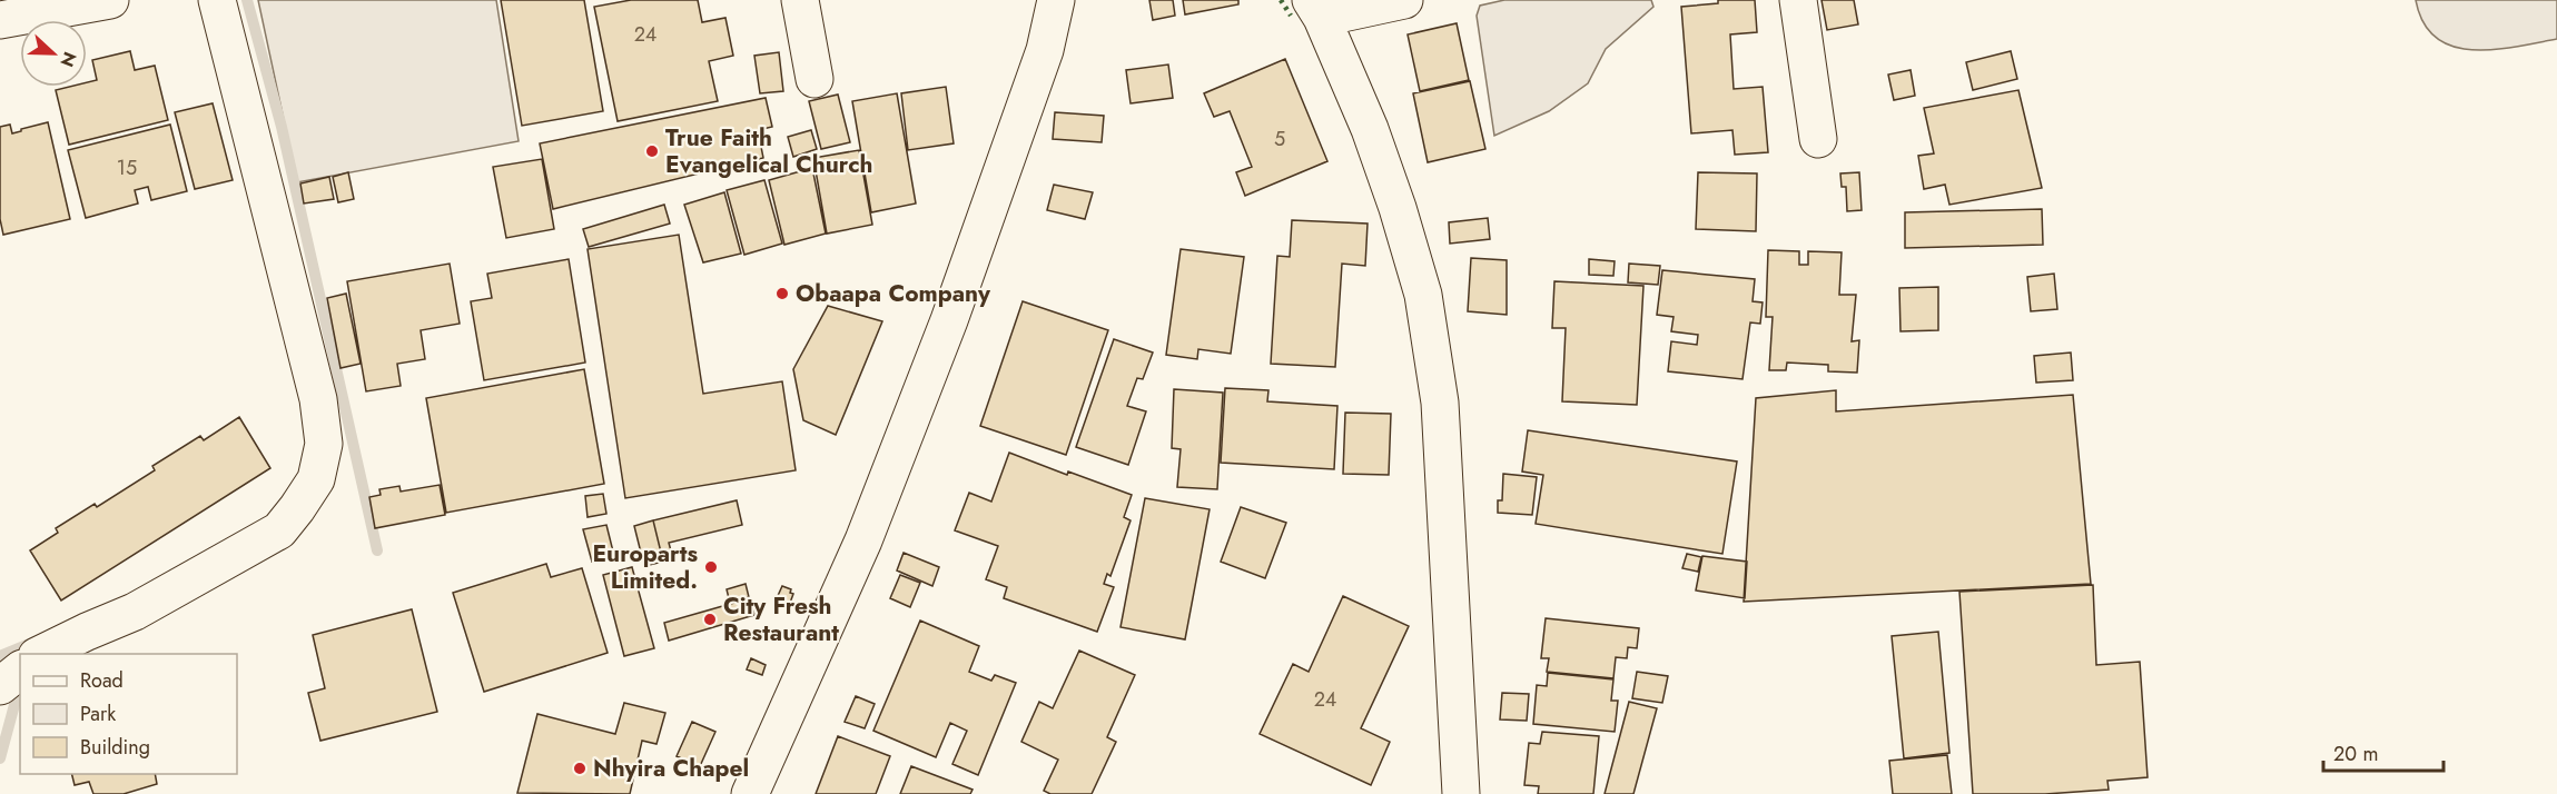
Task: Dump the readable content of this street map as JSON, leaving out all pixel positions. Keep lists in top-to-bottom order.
{
  "places": [
    "True Faith Evangelical Church",
    "Obaapa Company",
    "Europarts Limited.",
    "City Fresh Restaurant",
    "Nhyira Chapel"
  ],
  "house_numbers": [
    "24",
    "5",
    "15",
    "24"
  ],
  "legend": ["Road", "Park", "Building"],
  "scale_bar": "20 m",
  "north": "right"
}
